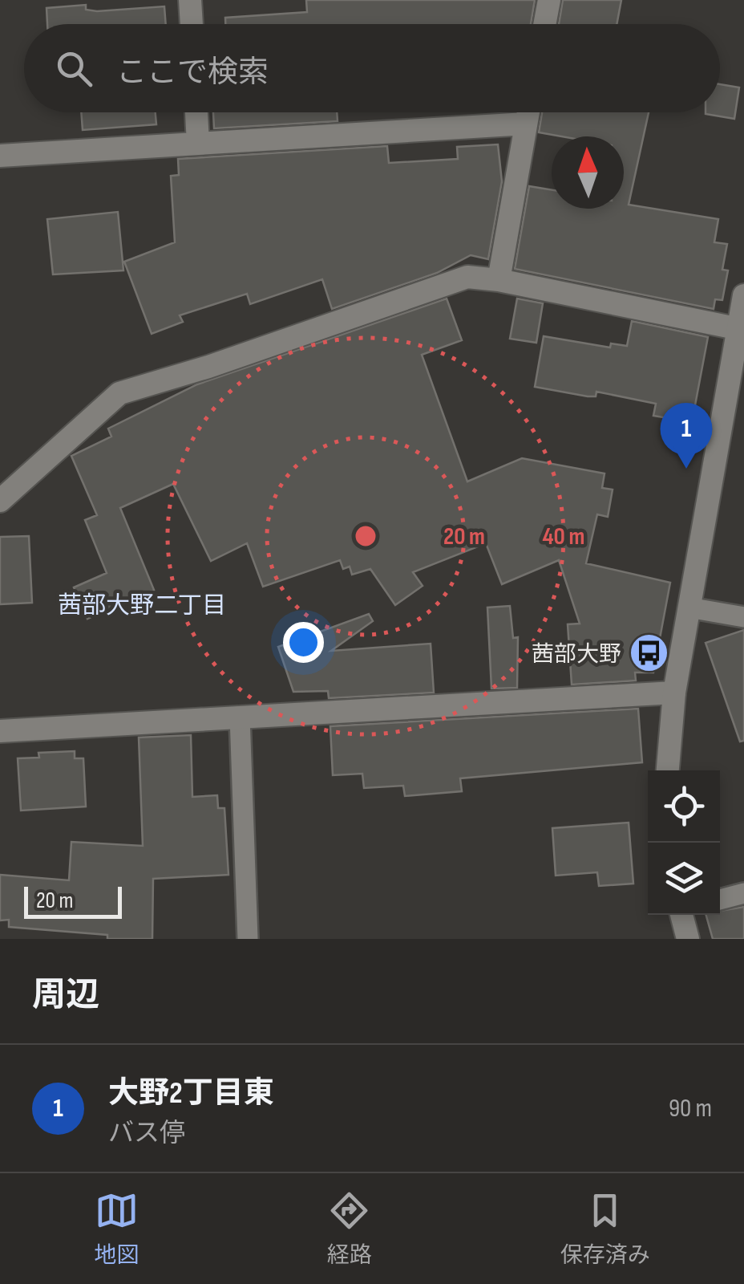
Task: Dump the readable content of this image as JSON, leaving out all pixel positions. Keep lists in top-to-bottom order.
{
  "districts": ["茜部大野二丁目"],
  "places": {
    "bus stop": ["茜部大野"]
  },
  "scale_bar": "20 m",
  "north": "top",
  "page": {
    "search": "ここで検索",
    "pins": "1",
    "scale": "20 m",
    "heading": "周辺",
    "list": [
      {
        "mark": "1",
        "name": "大野2丁目東",
        "note": "バス停",
        "value": "90 m"
      }
    ],
    "nav": ["地図", "経路", "保存済み"]
  },
  "rings": ["20 m", "40 m"]
}
